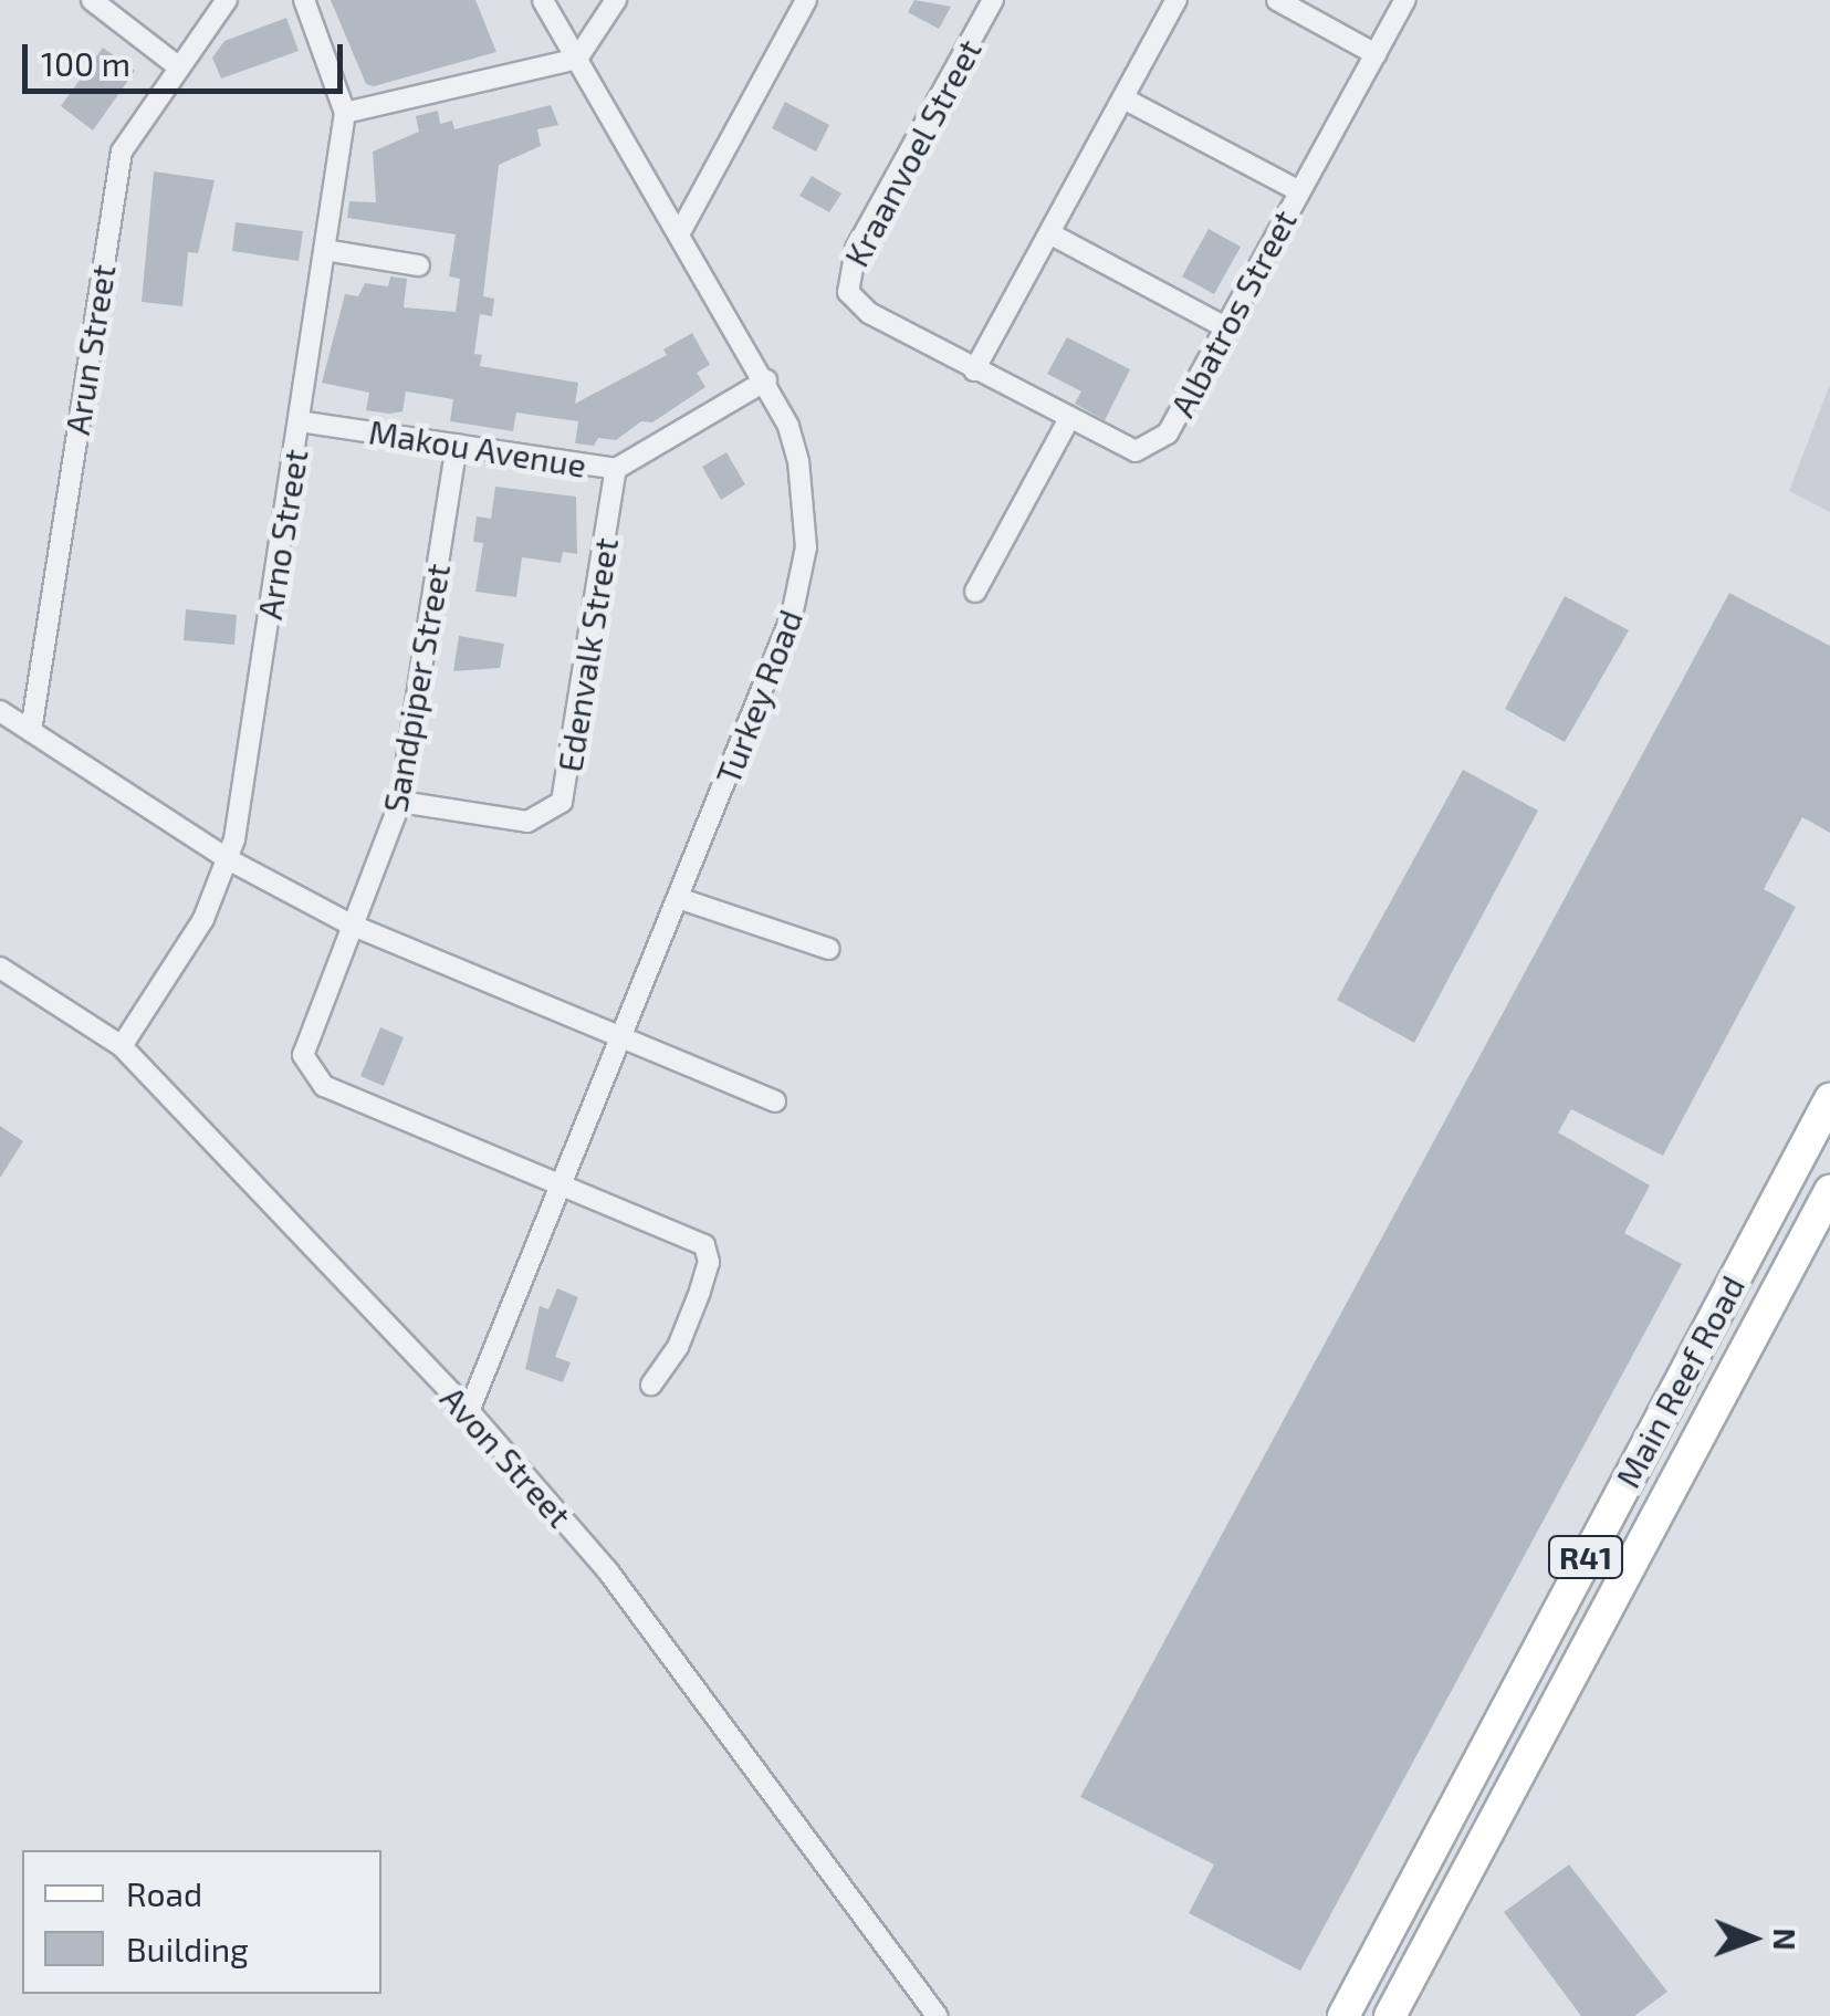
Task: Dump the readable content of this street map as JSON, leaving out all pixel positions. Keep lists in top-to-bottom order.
{
  "streets": {
    "main road": ["Main Reef Road", "R41"],
    "street": [
      "Kraanvoel Street",
      "Albatros Street",
      "Arun Street",
      "Makou Avenue",
      "Arno Street",
      "Edenvalk Street",
      "Sandpiper Street",
      "Turkey Road",
      "Avon Street"
    ]
  },
  "crossings": [
    ["Kraanvoel Street", "Albatros Street"],
    ["Makou Avenue", "Arno Street"],
    ["Makou Avenue", "Edenvalk Street"],
    ["Makou Avenue", "Sandpiper Street"],
    ["Makou Avenue", "Turkey Road"],
    ["Arno Street", "Avon Street"],
    ["Edenvalk Street", "Sandpiper Street"],
    ["Sandpiper Street", "Turkey Road"],
    ["Turkey Road", "Avon Street"]
  ],
  "legend": ["Road", "Building"],
  "scale_bar": "100 m",
  "north": "right"
}
